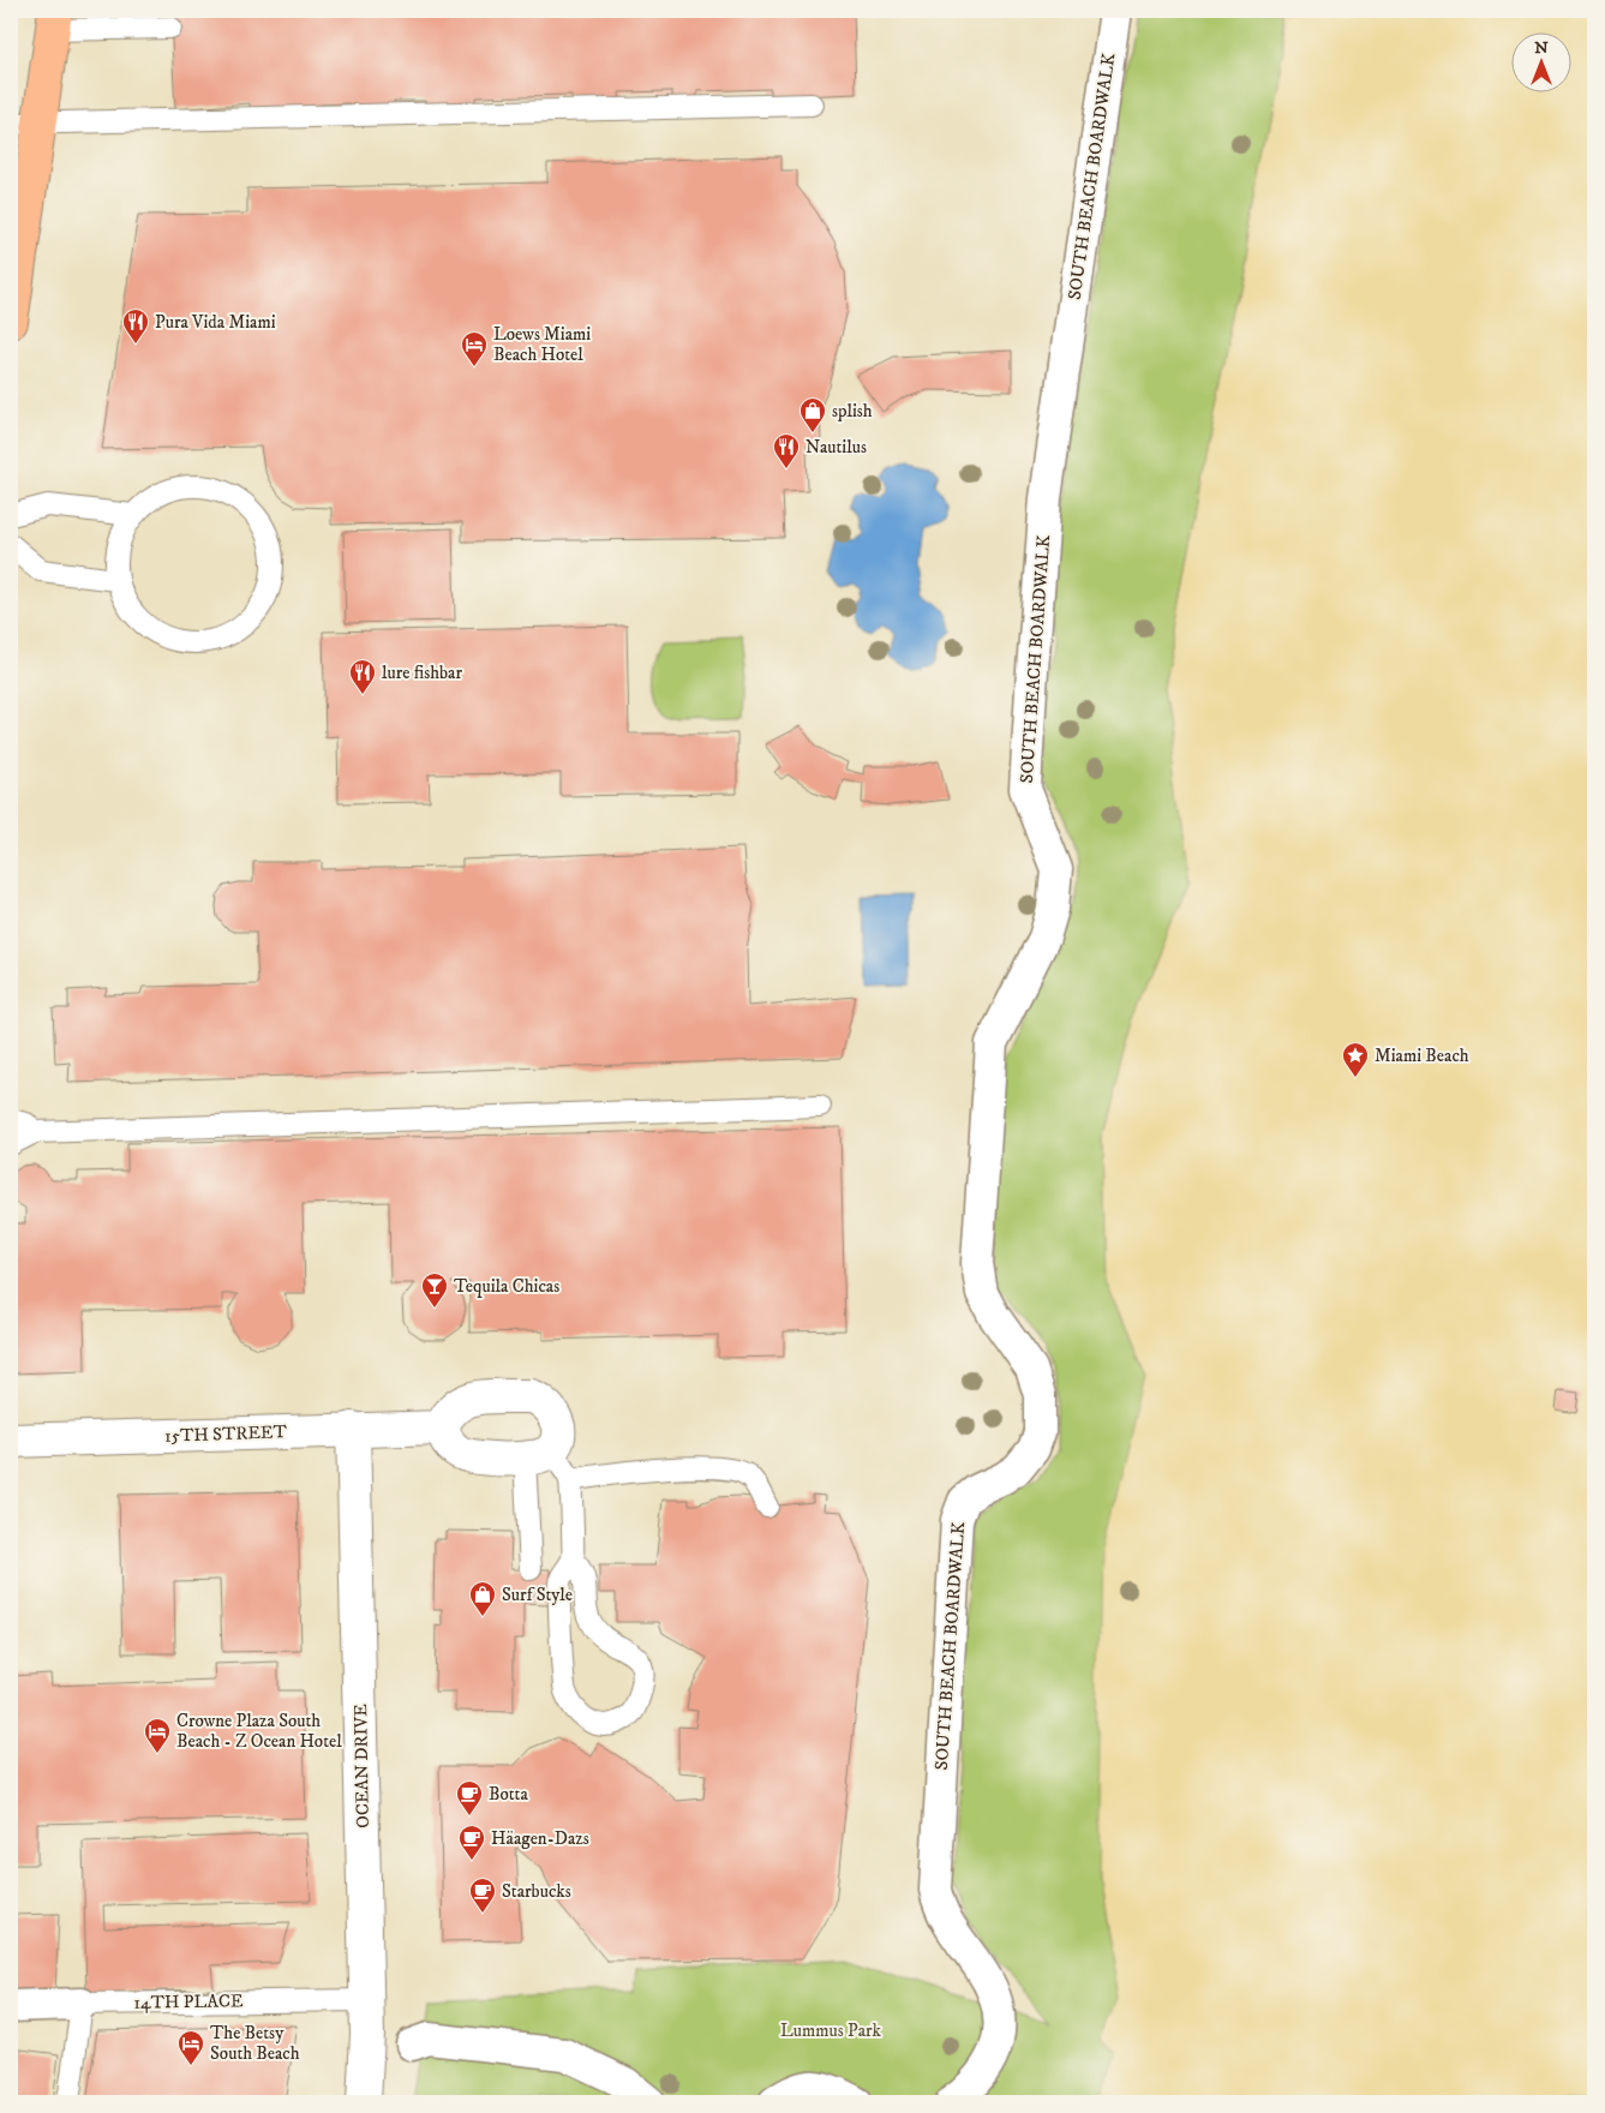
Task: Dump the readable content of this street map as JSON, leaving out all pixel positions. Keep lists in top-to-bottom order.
{
  "streets": {
    "street": [
      "SOUTH BEACH BOARDWALK",
      "15TH STREET",
      "OCEAN DRIVE",
      "14TH PLACE"
    ]
  },
  "crossings": [
    ["15TH STREET", "OCEAN DRIVE"],
    ["OCEAN DRIVE", "14TH PLACE"]
  ],
  "parks": ["Lummus Park"],
  "places": {
    "restaurant": ["Pura Vida Miami", "Nautilus", "lure fishbar"],
    "hotel": ["Loews Miami Beach Hotel", "Crowne Plaza South Beach - Z Ocean Hotel", "The Betsy South Beach"],
    "shop": ["splish", "Surf Style"],
    "place": ["Miami Beach"],
    "bar": ["Tequila Chicas"],
    "cafe": ["Botta", "Häagen-Dazs", "Starbucks"]
  },
  "north": "top"
}
